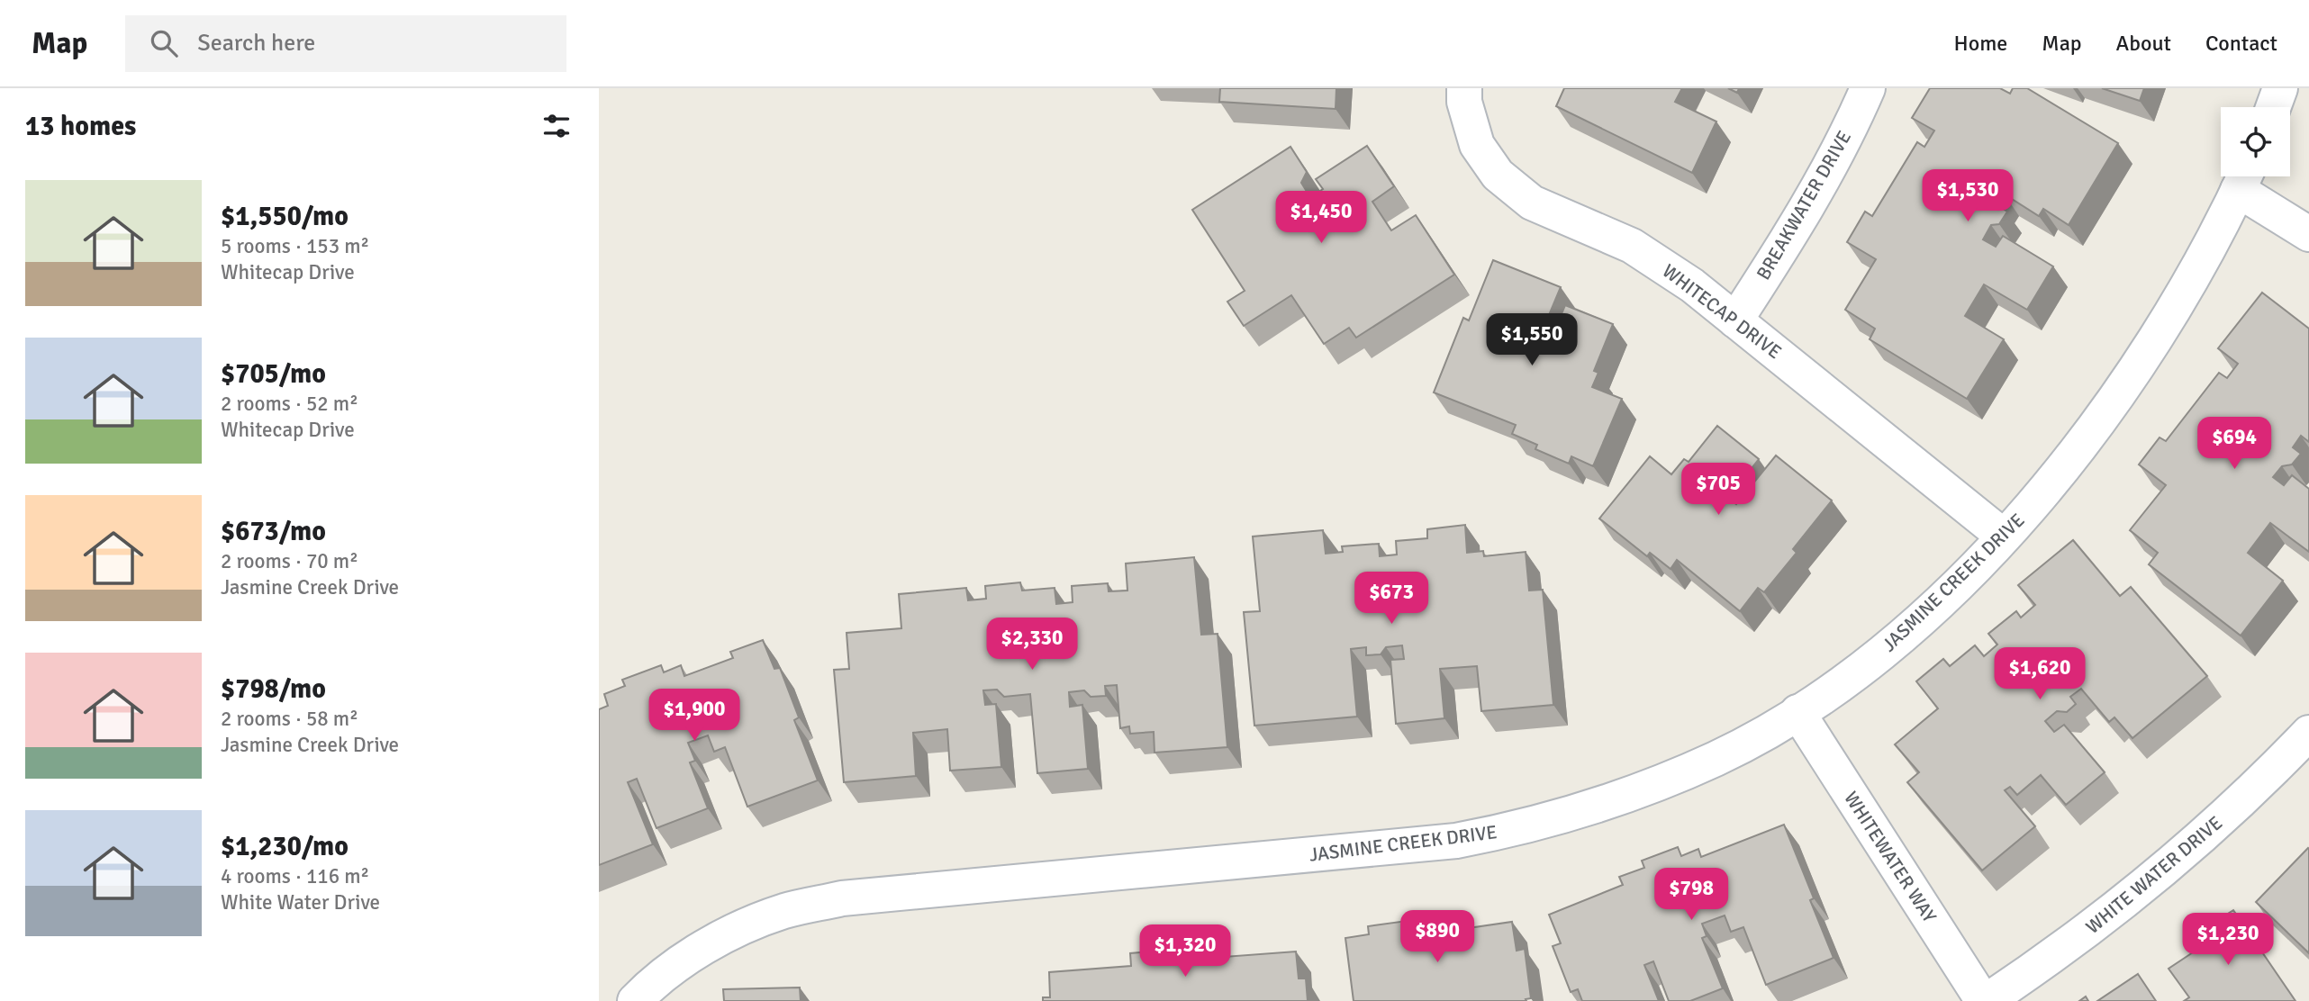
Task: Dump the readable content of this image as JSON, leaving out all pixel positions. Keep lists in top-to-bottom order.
{
  "streets": {
    "street": [
      "BREAKWATER DRIVE",
      "WHITECAP DRIVE",
      "JASMINE CREEK DRIVE",
      "WHITEWATER WAY",
      "WHITE WATER DRIVE"
    ]
  },
  "crossings": [
    ["BREAKWATER DRIVE", "WHITECAP DRIVE"],
    ["WHITECAP DRIVE", "JASMINE CREEK DRIVE"],
    ["JASMINE CREEK DRIVE", "WHITEWATER WAY"],
    ["WHITEWATER WAY", "WHITE WATER DRIVE"]
  ],
  "page": {
    "header": "Map",
    "search": "Search here",
    "nav": [
      "Home",
      "Map",
      "About",
      "Contact"
    ],
    "heading": "13 homes",
    "list": [
      {
        "name": "$1,550/mo",
        "note": "5 rooms · 153 m² · Whitecap Drive"
      },
      {
        "name": "$705/mo",
        "note": "2 rooms · 52 m² · Whitecap Drive"
      },
      {
        "name": "$673/mo",
        "note": "2 rooms · 70 m² · Jasmine Creek Drive"
      },
      {
        "name": "$798/mo",
        "note": "2 rooms · 58 m² · Jasmine Creek Drive"
      },
      {
        "name": "$1,230/mo",
        "note": "4 rooms · 116 m² · White Water Drive"
      }
    ],
    "price": [
      "$1,530",
      "$1,450",
      "$1,550",
      "$694",
      "$705",
      "$673",
      "$2,330",
      "$1,620",
      "$1,900",
      "$798",
      "$890",
      "$1,230",
      "$1,320"
    ]
  }
}
